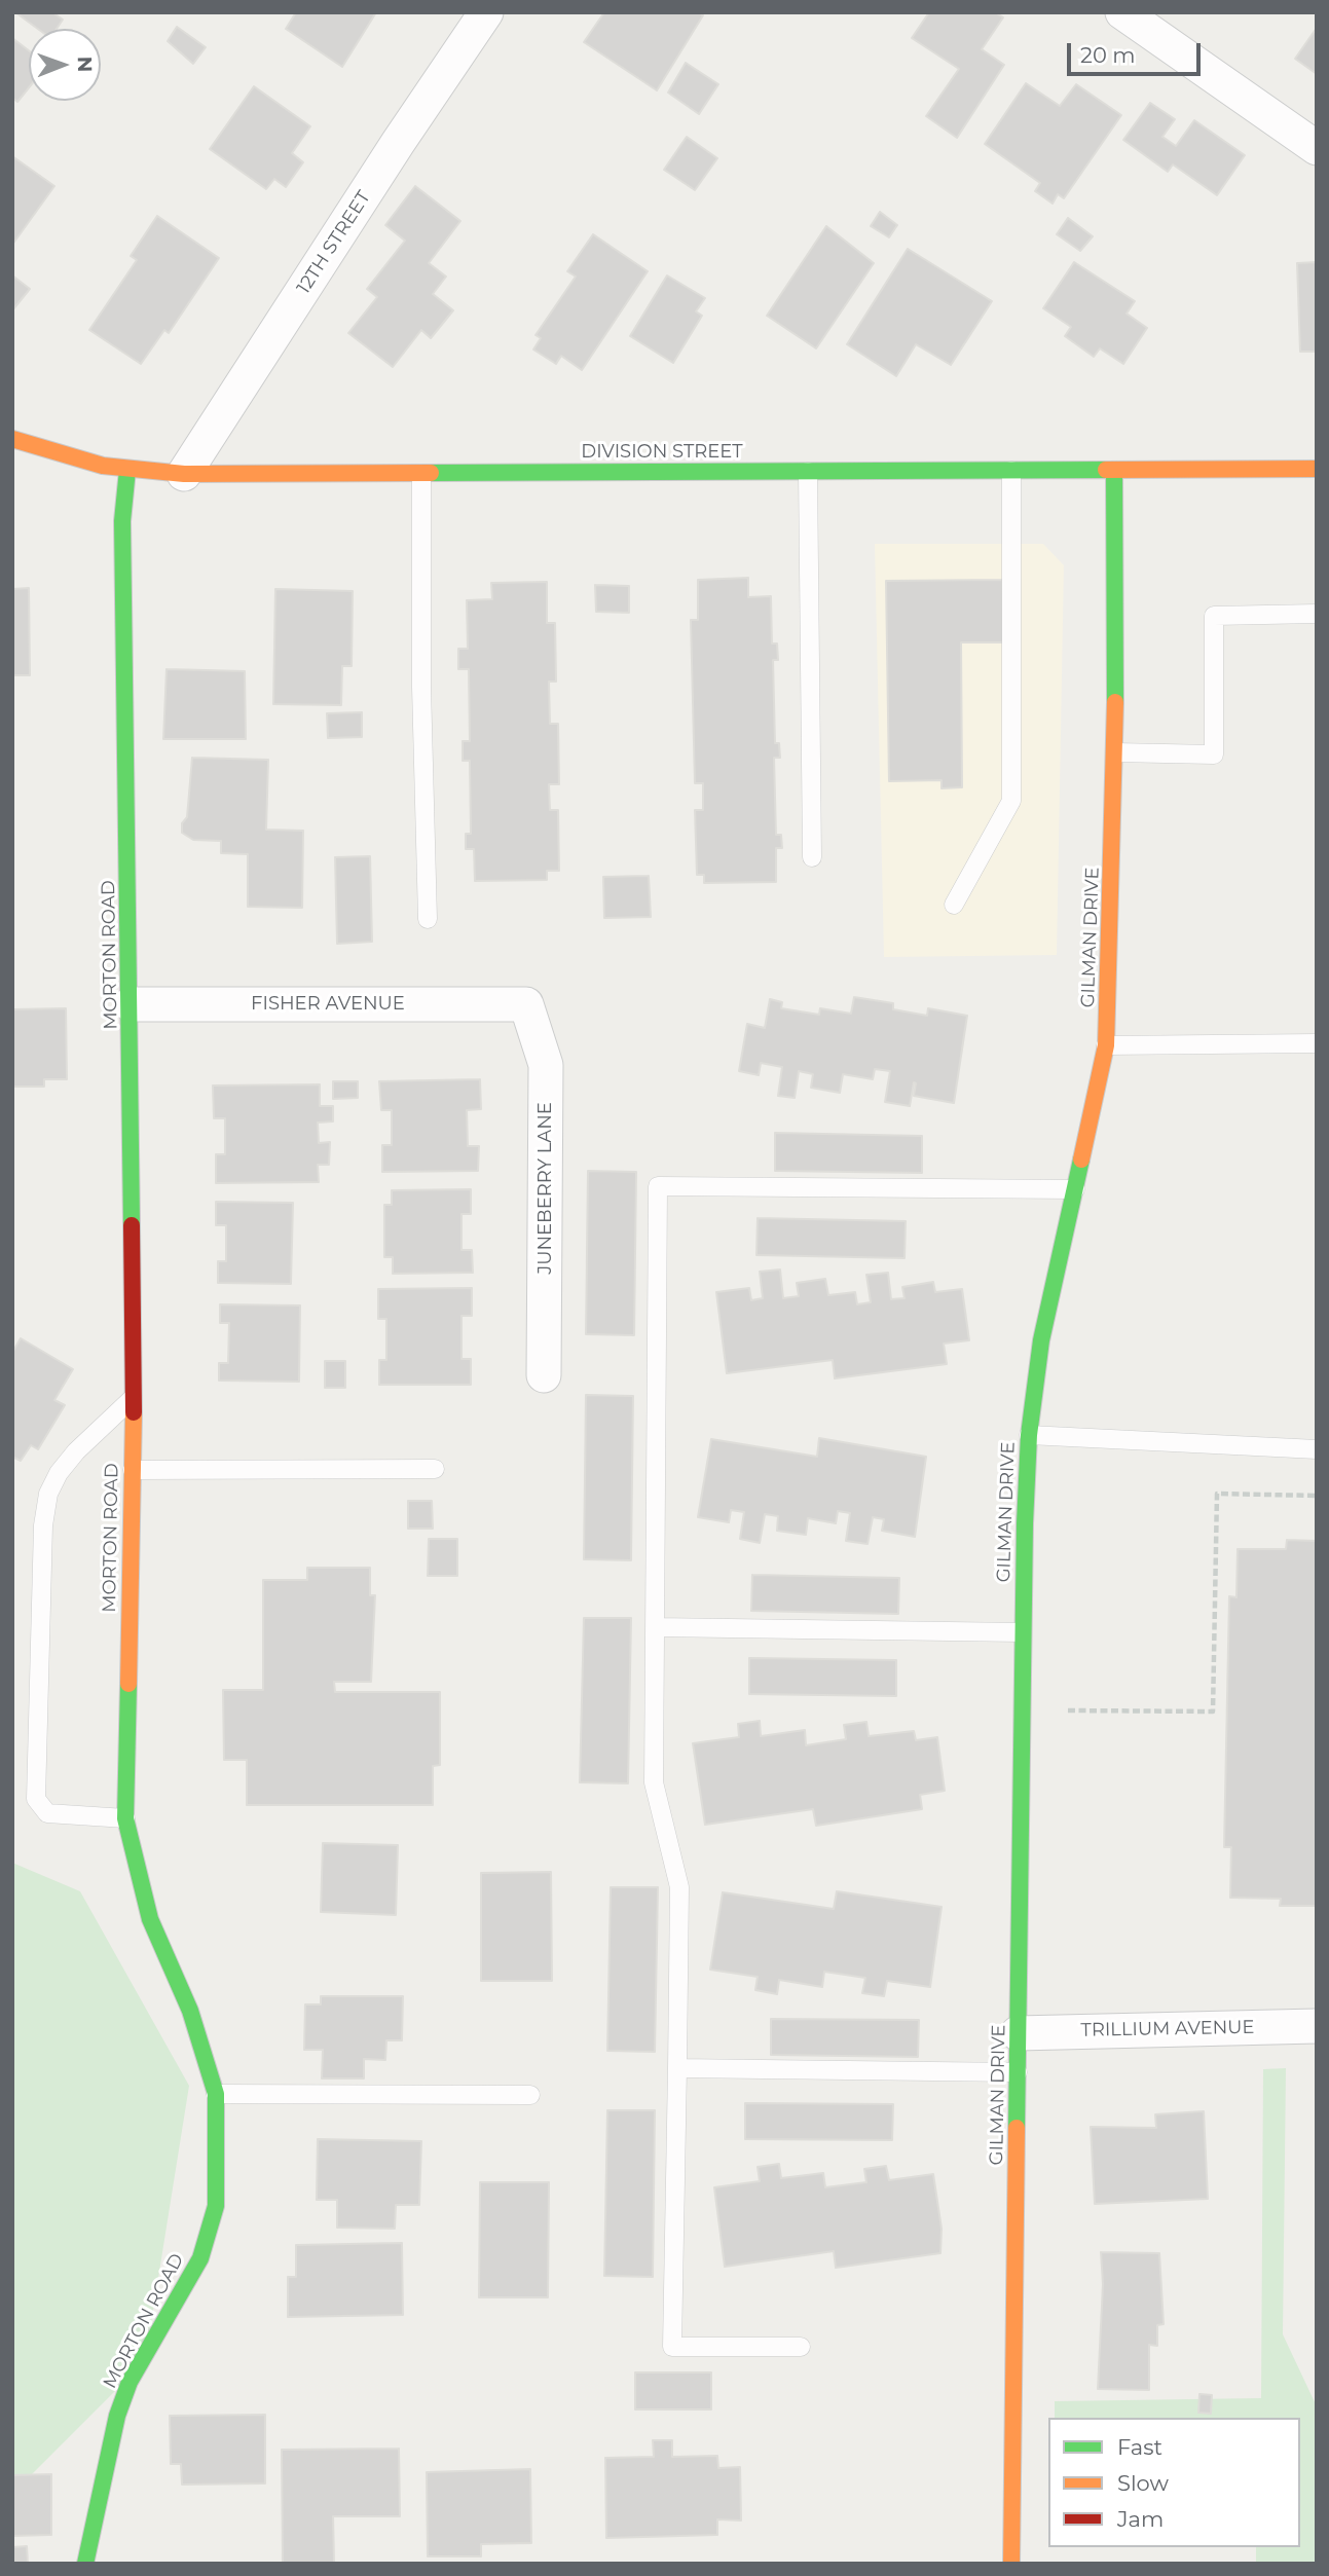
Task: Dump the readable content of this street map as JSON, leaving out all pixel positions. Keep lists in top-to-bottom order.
{
  "streets": {
    "street": [
      "12TH STREET",
      "DIVISION STREET",
      "GILMAN DRIVE",
      "MORTON ROAD",
      "FISHER AVENUE",
      "JUNEBERRY LANE",
      "TRILLIUM AVENUE"
    ]
  },
  "crossings": [
    ["12TH STREET", "DIVISION STREET"],
    ["DIVISION STREET", "GILMAN DRIVE"],
    ["DIVISION STREET", "MORTON ROAD"],
    ["GILMAN DRIVE", "TRILLIUM AVENUE"],
    ["MORTON ROAD", "FISHER AVENUE"],
    ["FISHER AVENUE", "JUNEBERRY LANE"]
  ],
  "legend": ["Fast", "Slow", "Jam"],
  "scale_bar": "20 m",
  "north": "right"
}
